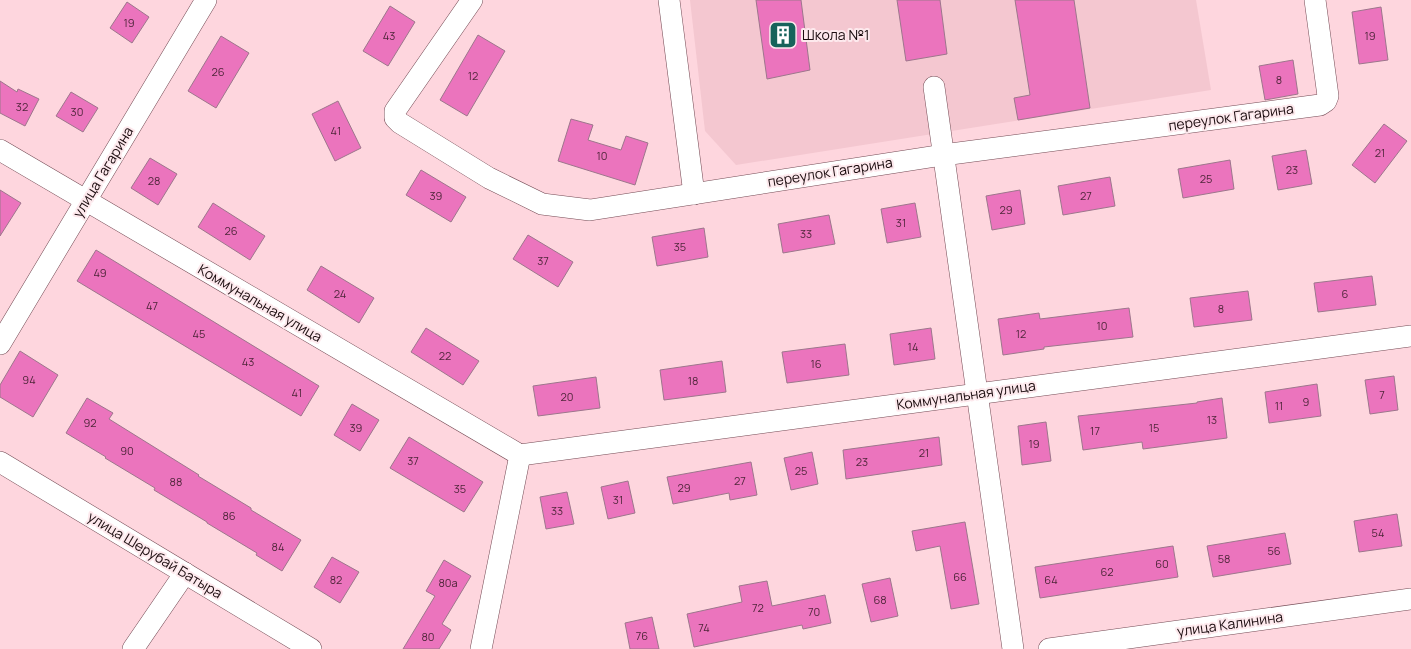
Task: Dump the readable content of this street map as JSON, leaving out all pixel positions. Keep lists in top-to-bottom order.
{
  "streets": {
    "street": [
      "переулок Гагарина",
      "улица Гагарина",
      "Коммунальная улица",
      "улица Шерубай Батыра",
      "улица Калинина"
    ]
  },
  "crossings": [
    ["улица Гагарина", "Коммунальная улица"]
  ],
  "places": {
    "building": ["Школа №1"]
  },
  "house_numbers": [
    "19",
    "43",
    "19",
    "26",
    "12",
    "8",
    "32",
    "30",
    "41",
    "21",
    "10",
    "23",
    "25",
    "28",
    "39",
    "27",
    "29",
    "31",
    "26",
    "33",
    "35",
    "37",
    "49",
    "24",
    "6",
    "47",
    "8",
    "10",
    "45",
    "12",
    "14",
    "22",
    "43",
    "16",
    "94",
    "18",
    "41",
    "7",
    "20",
    "9",
    "11",
    "13",
    "92",
    "39",
    "15",
    "17",
    "19",
    "90",
    "21",
    "37",
    "23",
    "25",
    "27",
    "88",
    "29",
    "35",
    "31",
    "33",
    "86",
    "54",
    "84",
    "56",
    "58",
    "60",
    "62",
    "66",
    "82",
    "64",
    "80а",
    "68",
    "72",
    "70",
    "74",
    "76",
    "80"
  ]
}
